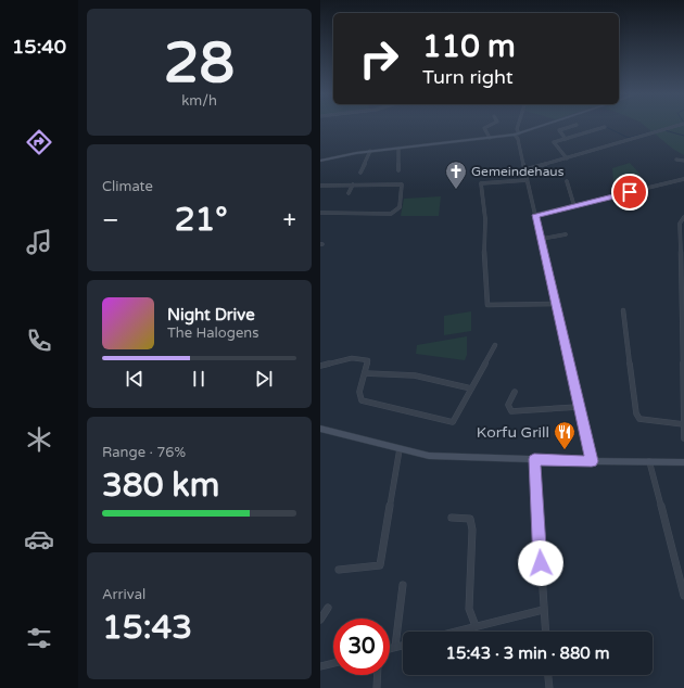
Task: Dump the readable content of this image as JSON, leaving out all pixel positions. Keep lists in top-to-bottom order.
{
  "places": {
    "church": ["Gemeindehaus"],
    "restaurant": ["Korfu Grill"]
  },
  "page": {
    "tabs": "15:40",
    "tile": [
      ["28", "km/h"],
      "Climate",
      ["Range · 76%", "380 km"],
      ["Arrival", "15:43"]
    ],
    "turn": ["110 m", "Turn right"],
    "heat": ["−", "21°", "+"],
    "song": ["Night Drive", "The Halogens"],
    "limit": "30",
    "trip": "15:43 · 3 min · 880 m"
  }
}
